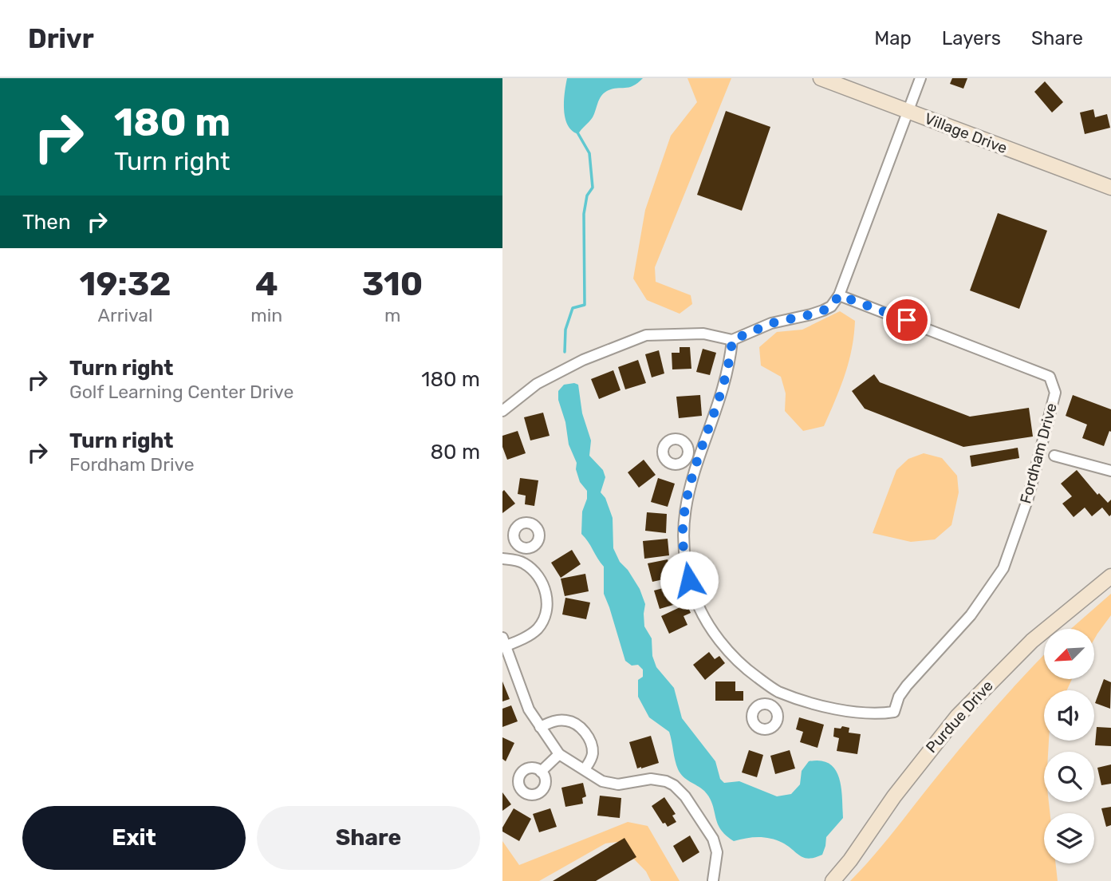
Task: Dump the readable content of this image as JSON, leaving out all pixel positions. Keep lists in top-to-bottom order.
{
  "streets": {
    "street": ["Village Drive", "Fordham Drive", "Purdue Drive"]
  },
  "north": "bottom left",
  "page": {
    "header": "Drivr",
    "nav": ["Map", "Layers", "Share"],
    "turn": ["180 m", "Turn right"],
    "then": "Then",
    "eta": [
      "19:32",
      "Arrival",
      "4",
      "min",
      "310",
      "m"
    ],
    "list": [
      {
        "name": "Turn right",
        "note": "Golf Learning Center Drive",
        "value": "180 m"
      },
      {
        "name": "Turn right",
        "note": "Fordham Drive",
        "value": "80 m"
      }
    ],
    "buttons": ["Exit", "Share"]
  }
}
